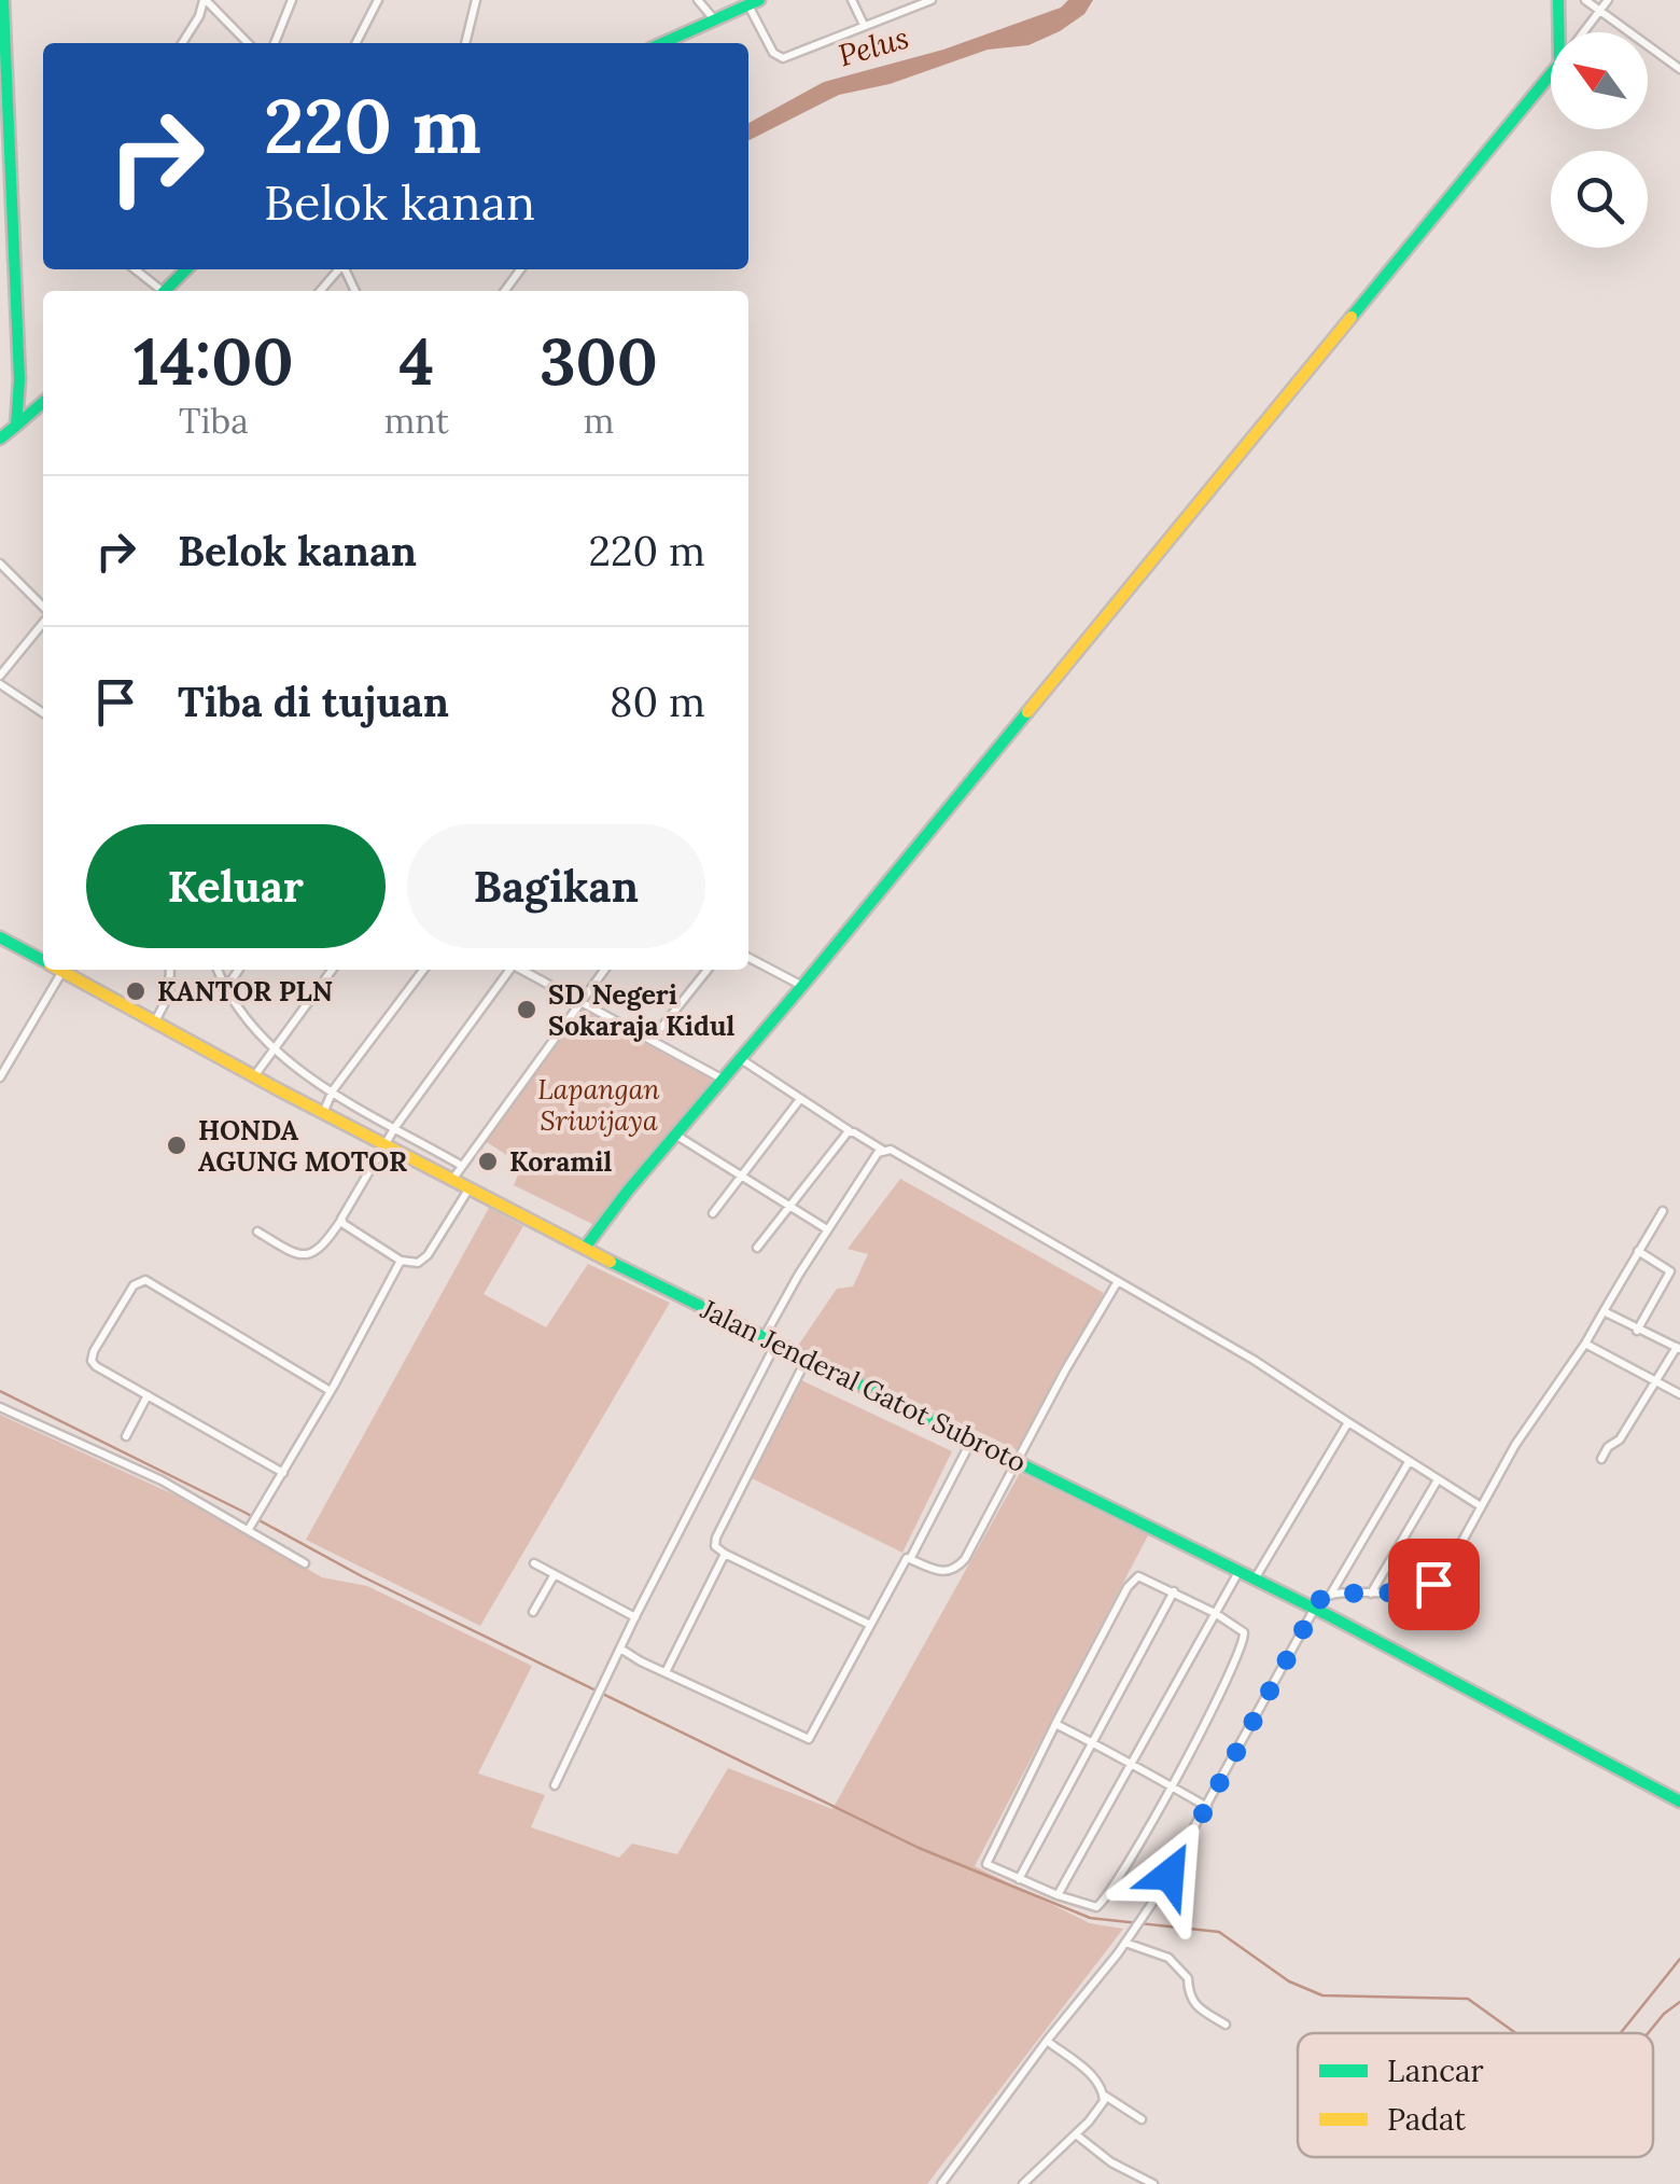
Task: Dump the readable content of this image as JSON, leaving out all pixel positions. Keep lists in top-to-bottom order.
{
  "streets": {
    "main road": ["Jalan Jenderal Gatot Subroto"]
  },
  "water": ["Pelus"],
  "parks": ["Lapangan Sriwijaya"],
  "places": [
    "KANTOR PLN",
    "SD Negeri Sokaraja Kidul",
    "HONDA AGUNG MOTOR",
    "Koramil"
  ],
  "legend": ["Lancar", "Padat"],
  "north": "top left",
  "page": {
    "turn": ["220 m", "Belok kanan"],
    "eta": [
      "14:00",
      "Tiba",
      "4",
      "mnt",
      "300",
      "m"
    ],
    "list": [
      {
        "name": "Belok kanan",
        "value": "220 m"
      },
      {
        "name": "Tiba di tujuan",
        "value": "80 m"
      }
    ],
    "buttons": ["Keluar", "Bagikan"]
  }
}
